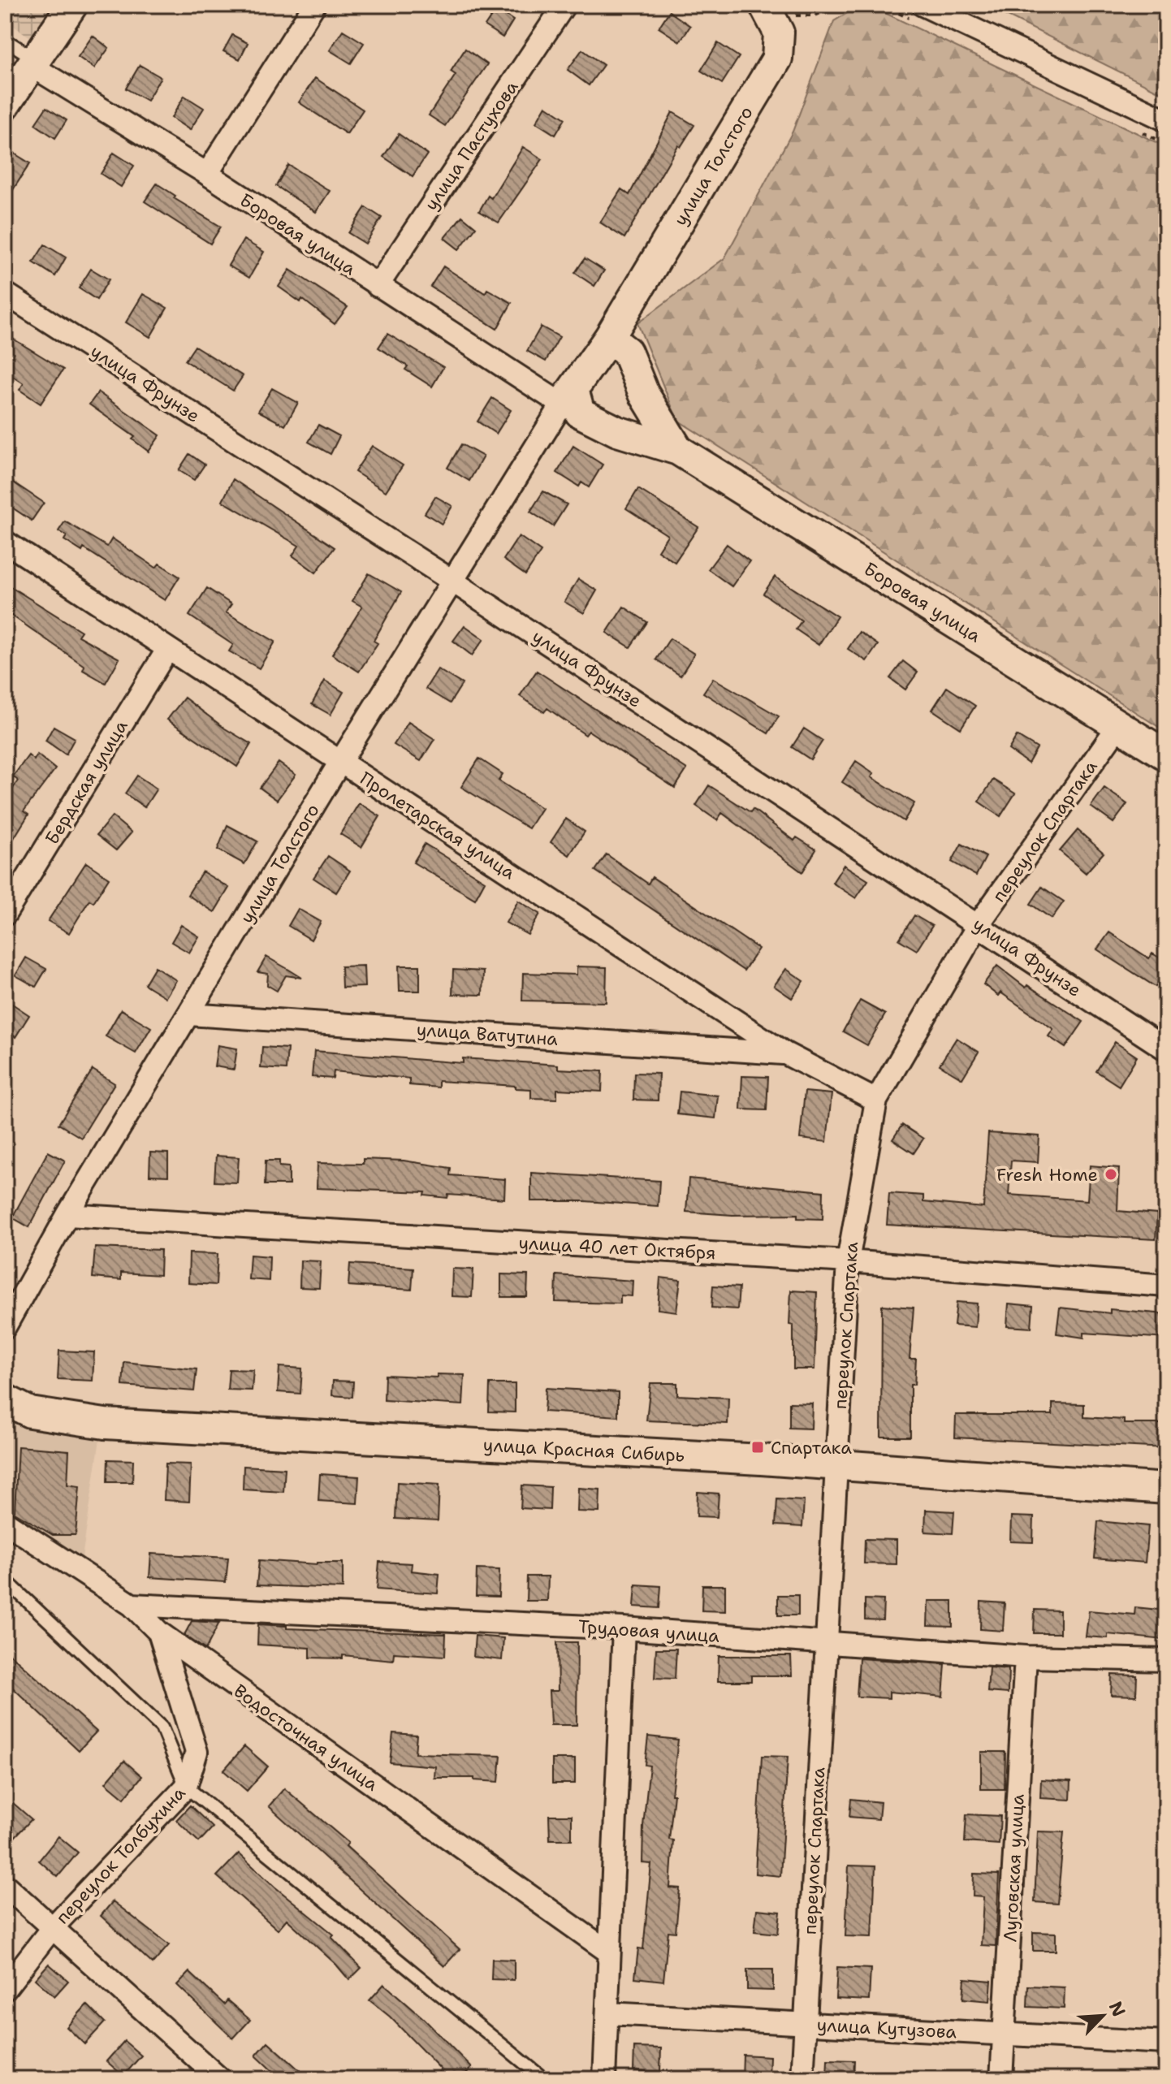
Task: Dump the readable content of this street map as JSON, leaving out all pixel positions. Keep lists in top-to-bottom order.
{
  "streets": {
    "street": [
      "улица Пастухова",
      "улица Толстого",
      "Боровая улица",
      "улица Фрунзе",
      "Бердская улица",
      "Пролетарская улица",
      "переулок Спартака",
      "улица Ватутина",
      "улица 40 лет Октября",
      "улица Красная Сибирь",
      "Трудовая улица",
      "Водосточная улица",
      "переулок Толбухина",
      "Луговская улица",
      "улица Кутузова"
    ]
  },
  "crossings": [
    ["улица Пастухова", "Боровая улица"],
    ["улица Толстого", "Боровая улица"],
    ["улица Толстого", "улица Фрунзе"],
    ["улица Толстого", "Пролетарская улица"],
    ["улица Толстого", "улица Ватутина"],
    ["улица Толстого", "улица 40 лет Октября"],
    ["Боровая улица", "переулок Спартака"],
    ["улица Фрунзе", "переулок Спартака"],
    ["Бердская улица", "Пролетарская улица"],
    ["Пролетарская улица", "переулок Спартака"],
    ["Пролетарская улица", "улица Ватутина"],
    ["переулок Спартака", "улица 40 лет Октября"],
    ["переулок Спартака", "улица Красная Сибирь"],
    ["переулок Спартака", "Трудовая улица"],
    ["переулок Спартака", "улица Кутузова"],
    ["Трудовая улица", "Водосточная улица"],
    ["Трудовая улица", "Луговская улица"],
    ["Водосточная улица", "переулок Толбухина"],
    ["Луговская улица", "улица Кутузова"]
  ],
  "places": {
    "other": ["Fresh Home"],
    "transit": ["Спартака"]
  },
  "north": "top right"
}
